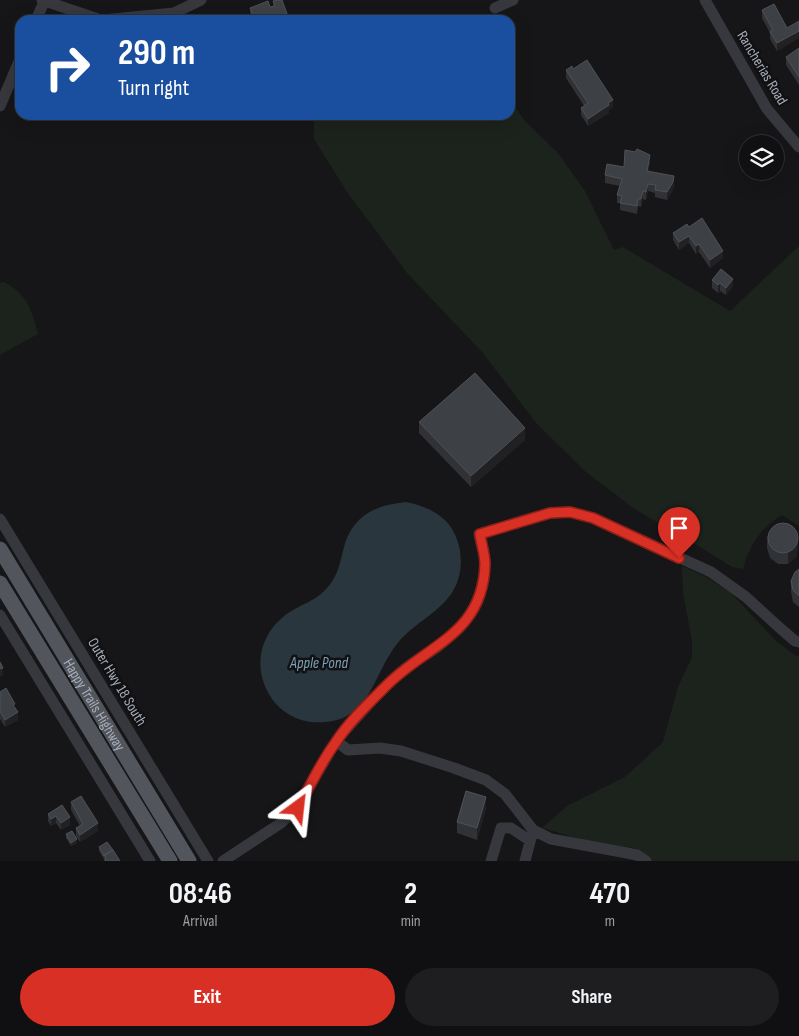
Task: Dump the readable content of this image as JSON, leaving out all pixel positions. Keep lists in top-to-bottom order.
{
  "streets": {
    "main road": ["Happy Trails Highway"],
    "street": ["Rancherias Road", "Outer Hwy 18 South"]
  },
  "water": ["Apple Pond"],
  "page": {
    "turn": ["290 m", "Turn right"],
    "eta": [
      "08:46",
      "Arrival",
      "2",
      "min",
      "470",
      "m"
    ],
    "buttons": ["Exit", "Share"]
  }
}
